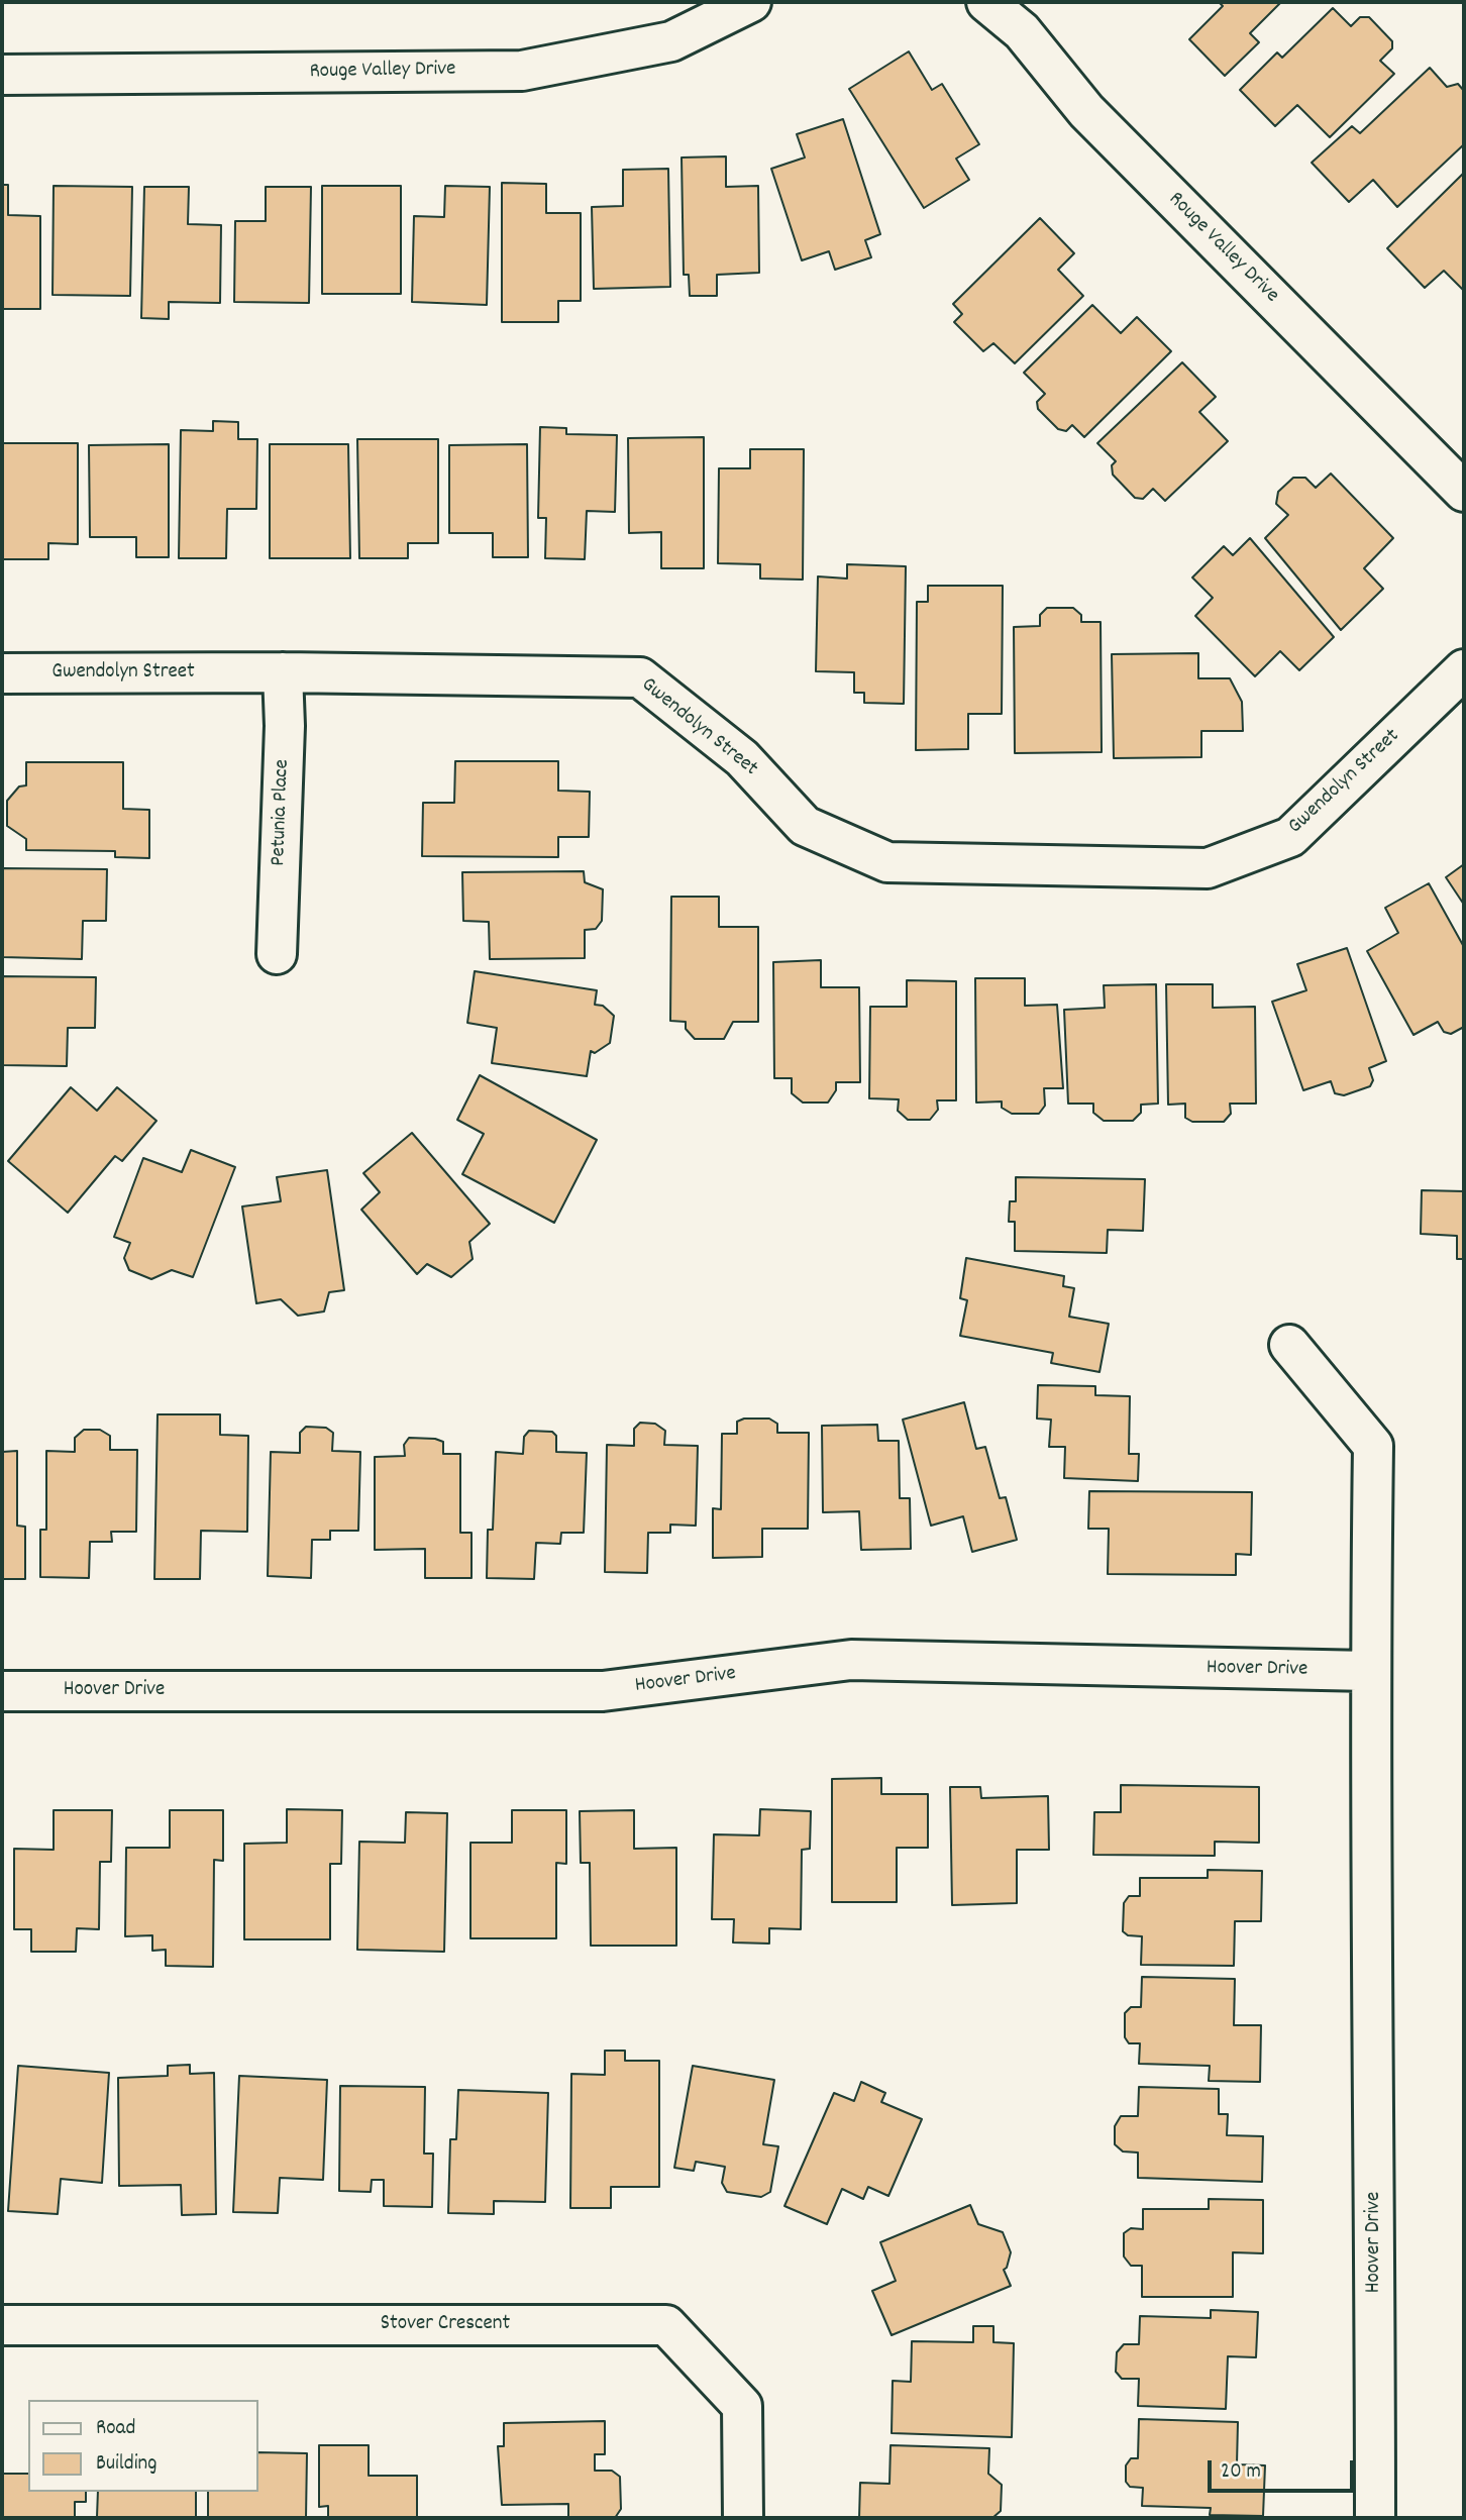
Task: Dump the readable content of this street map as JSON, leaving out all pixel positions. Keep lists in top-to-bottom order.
{
  "streets": {
    "street": [
      "Rouge Valley Drive",
      "Gwendolyn Street",
      "Petunia Place",
      "Hoover Drive",
      "Stover Crescent"
    ]
  },
  "crossings": [
    ["Gwendolyn Street", "Petunia Place"]
  ],
  "legend": ["Road", "Building"],
  "scale_bar": "20 m"
}
